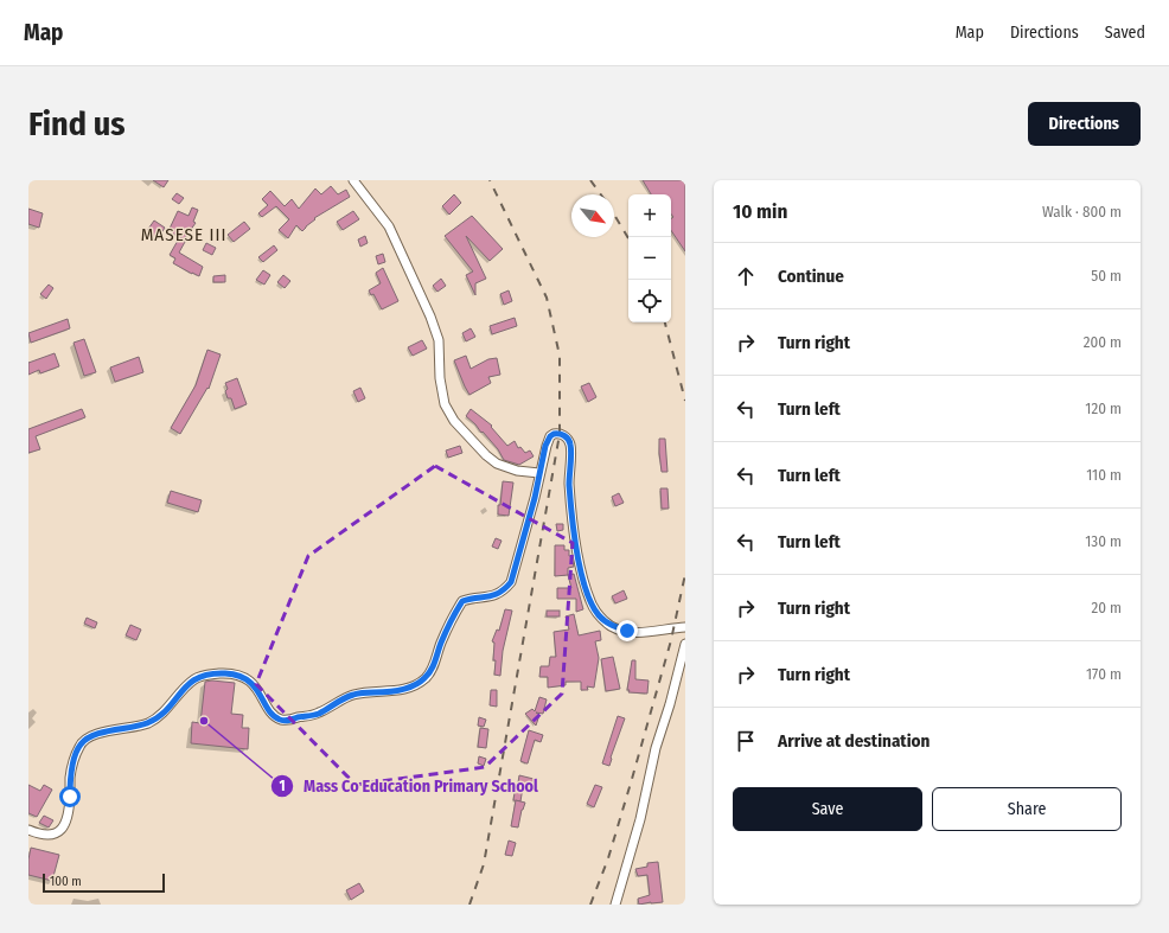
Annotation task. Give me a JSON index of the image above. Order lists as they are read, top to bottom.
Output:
{
  "districts": ["MASESE III"],
  "places": ["Mass Co Education Primary School"],
  "scale_bar": "100 m",
  "north": "bottom right",
  "page": {
    "header": "Map",
    "nav": ["Map", "Directions", "Saved"],
    "buttons": [
      "Directions",
      ["Save", "Share"]
    ],
    "title": "Find us",
    "heading": ["10 min", "Walk · 800 m"],
    "map_buttons": ["+", "−"],
    "list": [
      ["Continue", "50 m"],
      ["Turn right", "200 m"],
      ["Turn left", "120 m"],
      ["Turn left", "110 m"],
      ["Turn left", "130 m"],
      ["Turn right", "20 m"],
      ["Turn right", "170 m"],
      "Arrive at destination"
    ],
    "scale": "100 m"
  }
}
